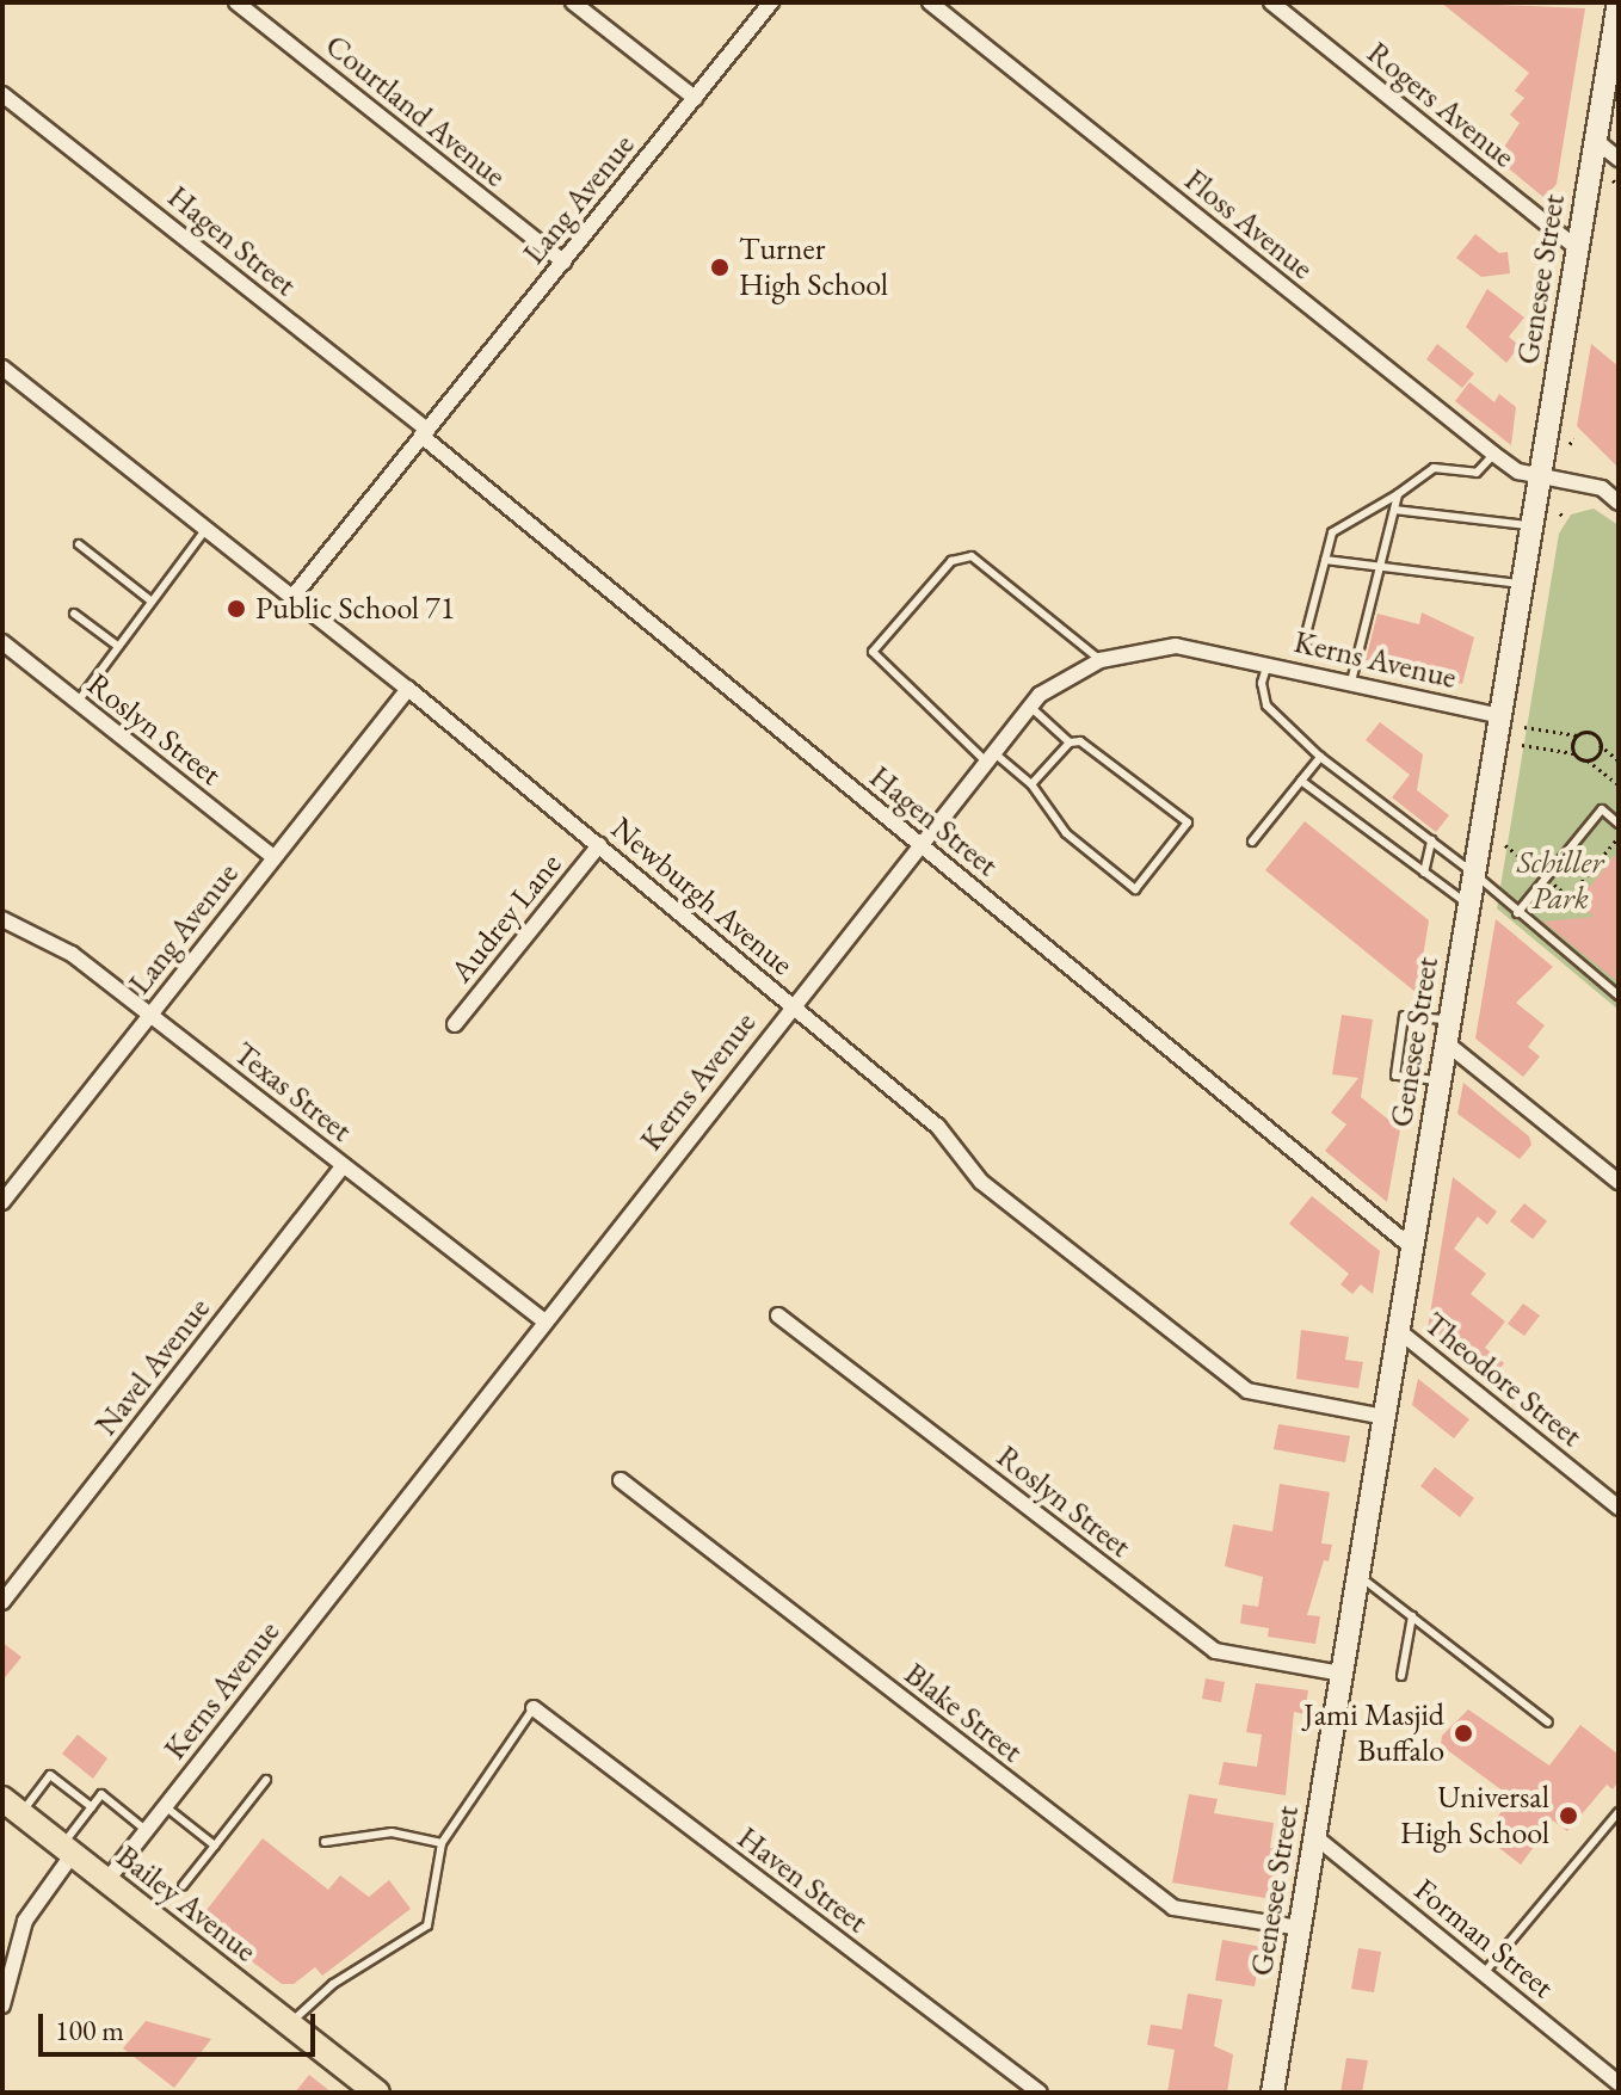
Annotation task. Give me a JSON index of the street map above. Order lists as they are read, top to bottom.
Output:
{
  "streets": {
    "main road": ["Genesee Street", "Bailey Avenue"],
    "street": [
      "Rogers Avenue",
      "Courtland Avenue",
      "Lang Avenue",
      "Floss Avenue",
      "Hagen Street",
      "Kerns Avenue",
      "Roslyn Street",
      "Newburgh Avenue",
      "Audrey Lane",
      "Texas Street",
      "Navel Avenue",
      "Theodore Street",
      "Blake Street",
      "Haven Street",
      "Forman Street"
    ]
  },
  "crossings": [
    ["Rogers Avenue", "Genesee Street"],
    ["Courtland Avenue", "Lang Avenue"],
    ["Lang Avenue", "Hagen Street"],
    ["Lang Avenue", "Roslyn Street"],
    ["Lang Avenue", "Newburgh Avenue"],
    ["Lang Avenue", "Texas Street"],
    ["Floss Avenue", "Genesee Street"],
    ["Hagen Street", "Genesee Street"],
    ["Hagen Street", "Kerns Avenue"],
    ["Genesee Street", "Kerns Avenue"],
    ["Genesee Street", "Roslyn Street"],
    ["Genesee Street", "Newburgh Avenue"],
    ["Genesee Street", "Theodore Street"],
    ["Genesee Street", "Blake Street"],
    ["Genesee Street", "Forman Street"],
    ["Kerns Avenue", "Newburgh Avenue"],
    ["Kerns Avenue", "Texas Street"],
    ["Kerns Avenue", "Bailey Avenue"],
    ["Newburgh Avenue", "Audrey Lane"],
    ["Texas Street", "Navel Avenue"]
  ],
  "parks": ["Schiller Park"],
  "places": [
    "Turner High School",
    "Public School 71",
    "Jami Masjid Buffalo",
    "Universal High School"
  ],
  "scale_bar": "100 m"
}
